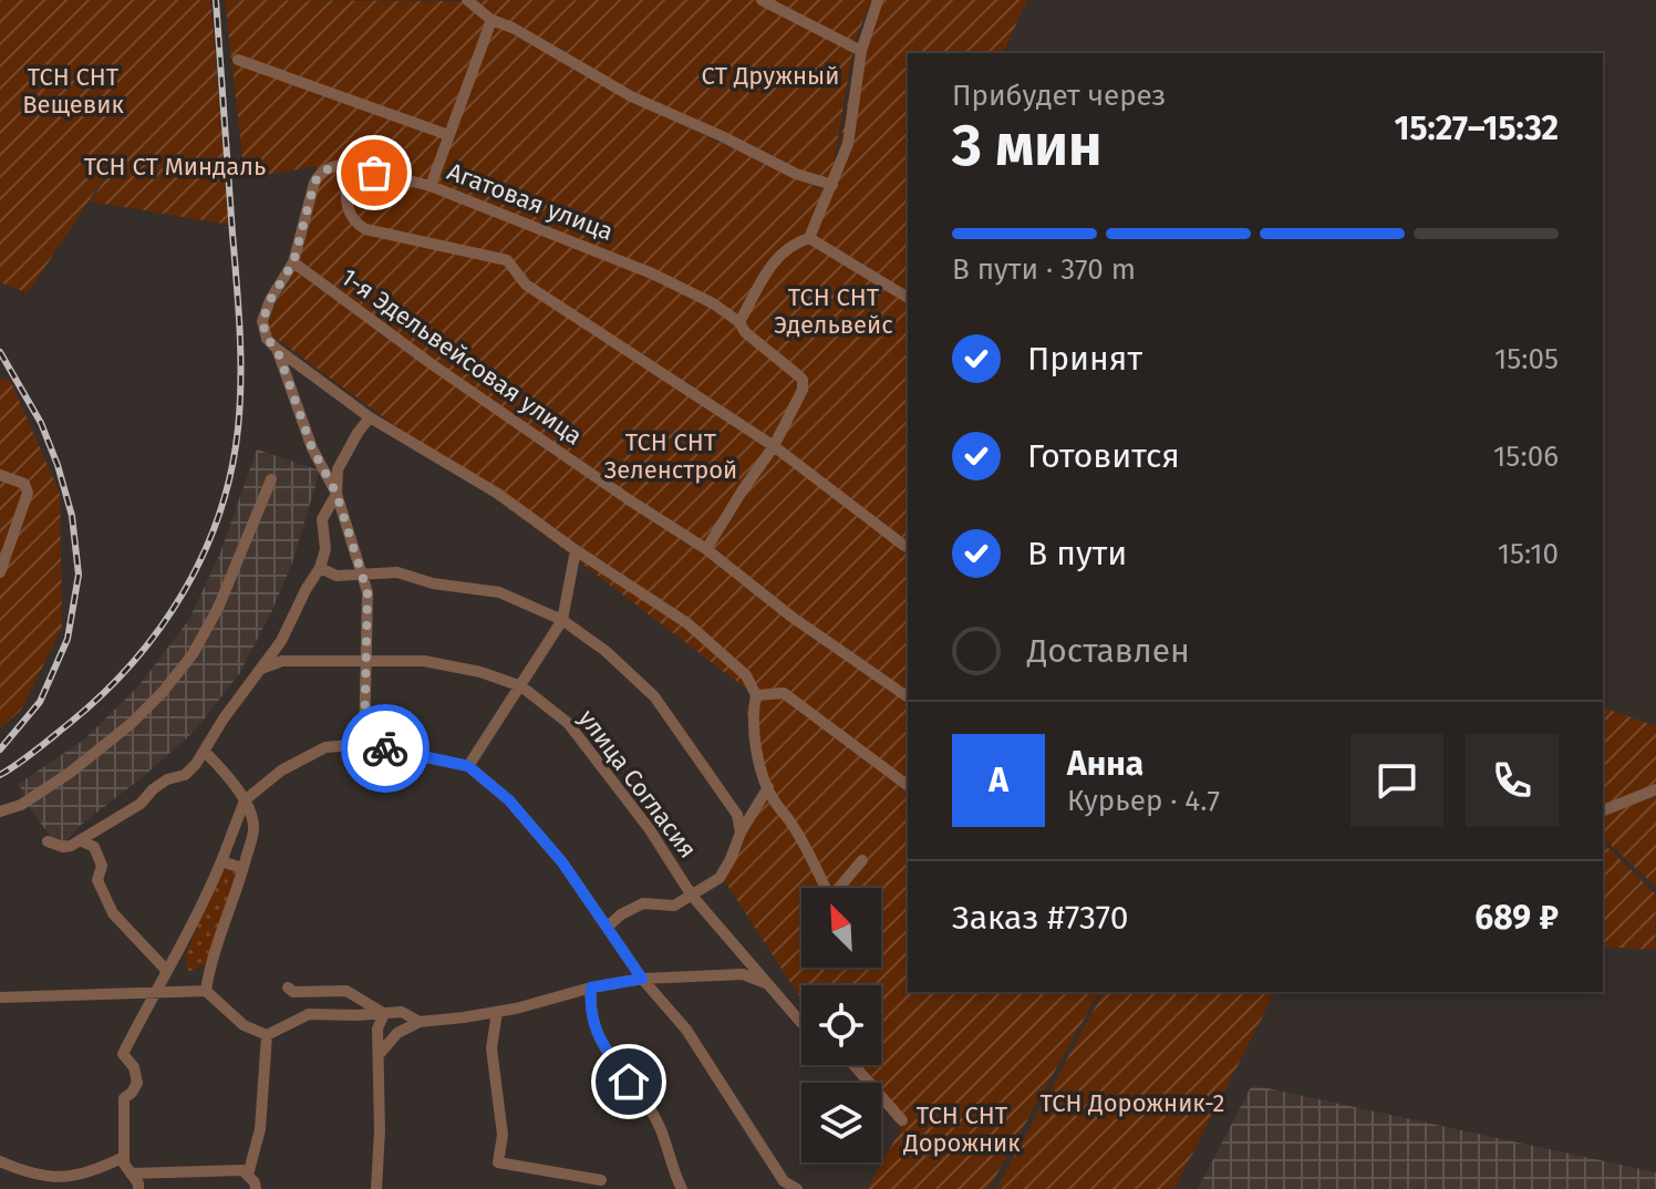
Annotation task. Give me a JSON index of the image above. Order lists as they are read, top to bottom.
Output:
{
  "streets": {
    "street": ["Агатовая улица", "1-я Эдельвейсовая улица", "улица Согласия"]
  },
  "crossings": [
    ["Агатовая улица", "1-я Эдельвейсовая улица"]
  ],
  "parks": [
    "СТ Дружный",
    "ТСН СНТ Вещевик",
    "ТСН СТ Миндаль",
    "ТСН СНТ Эдельвейс",
    "ТСН СНТ Зеленстрой",
    "ТСН Дорожник-2",
    "ТСН СНТ Дорожник"
  ],
  "north": "top left",
  "page": {
    "heading": ["3 мин", "Прибудет через", "15:27–15:32"],
    "panel": [
      "Анна",
      "Курьер · 4.7",
      "Заказ #7370",
      "689 ₽"
    ],
    "bar": "В пути · 370 m",
    "list": [
      ["Принят", "15:05"],
      ["Готовится", "15:06"],
      ["В пути", "15:10"],
      "Доставлен"
    ],
    "round": "А"
  }
}
